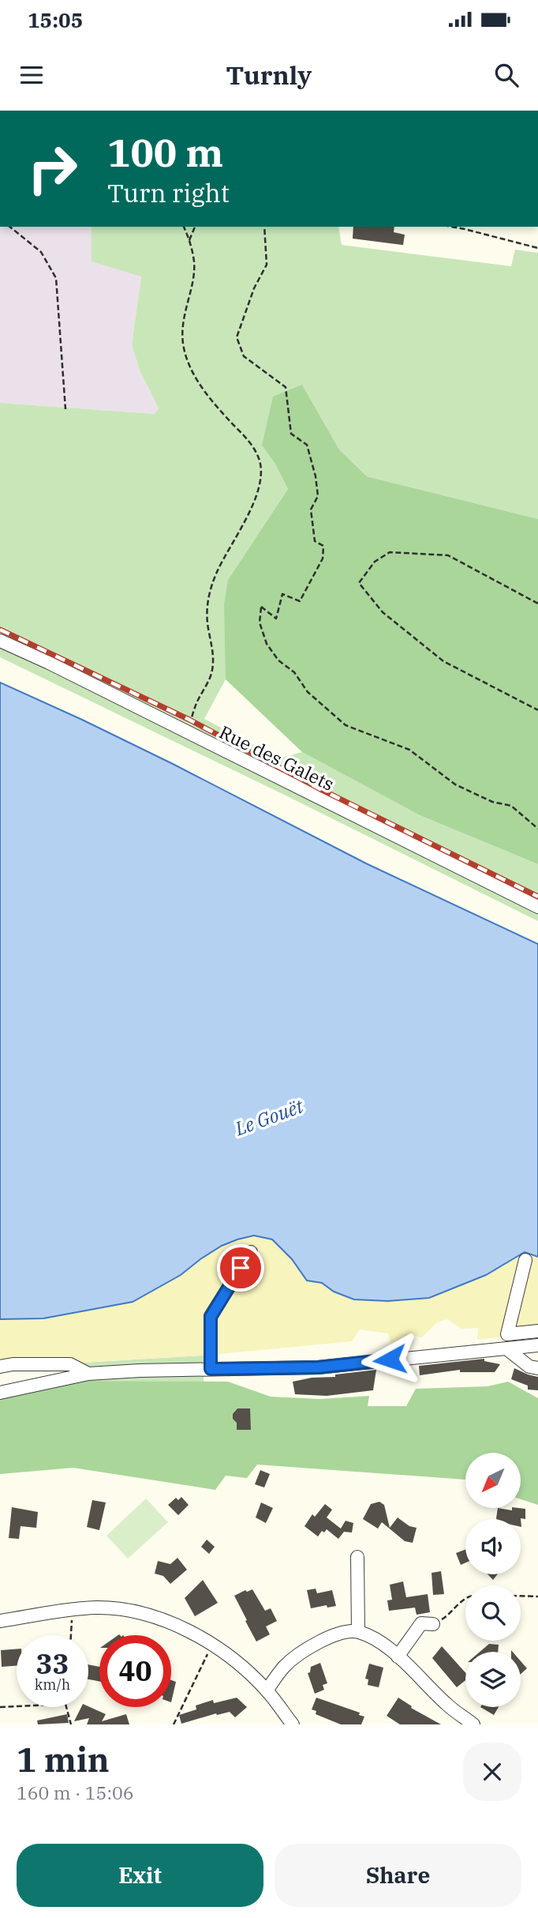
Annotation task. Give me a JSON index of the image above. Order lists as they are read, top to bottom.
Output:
{
  "streets": {
    "street": ["Rue des Galets"]
  },
  "water": ["Le Gouët"],
  "north": "bottom left",
  "page": {
    "status": "15:05",
    "header": "Turnly",
    "turn": ["100 m", "Turn right"],
    "speed": "33 km/h",
    "limit": "40",
    "heading": ["1 min", "160 m · 15:06"],
    "buttons": ["Exit", "Share"]
  }
}
